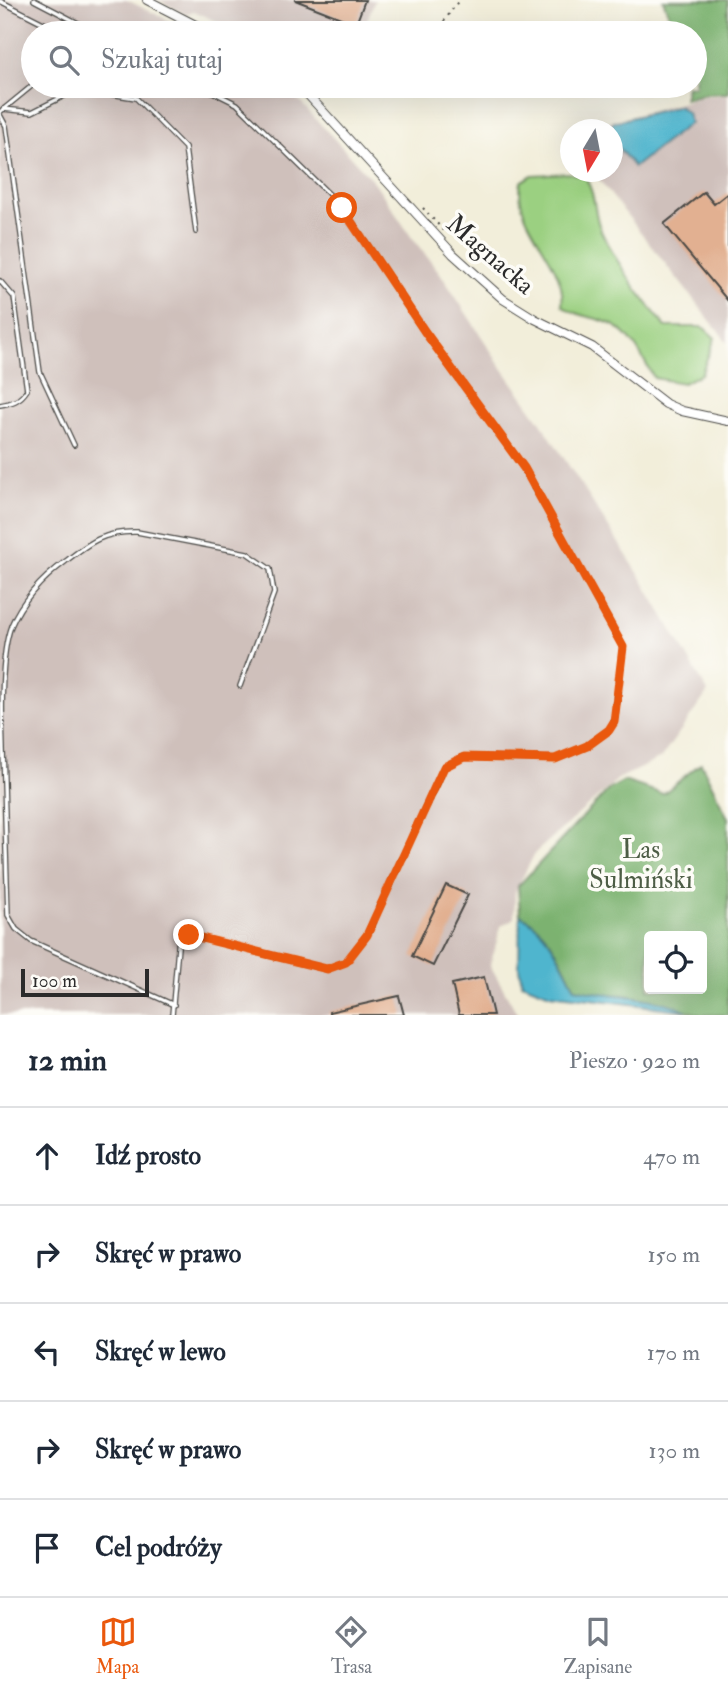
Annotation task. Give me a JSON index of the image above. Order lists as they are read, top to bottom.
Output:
{
  "streets": {
    "street": ["Magnacka"]
  },
  "parks": ["Las Sulmiński"],
  "scale_bar": "100 m",
  "north": "bottom",
  "page": {
    "search": "Szukaj tutaj",
    "scale": "100 m",
    "heading": ["12 min", "Pieszo · 920 m"],
    "list": [
      ["Idź prosto", "470 m"],
      ["Skręć w prawo", "150 m"],
      ["Skręć w lewo", "170 m"],
      ["Skręć w prawo", "130 m"],
      "Cel podróży"
    ],
    "nav": ["Mapa", "Trasa", "Zapisane"]
  }
}
